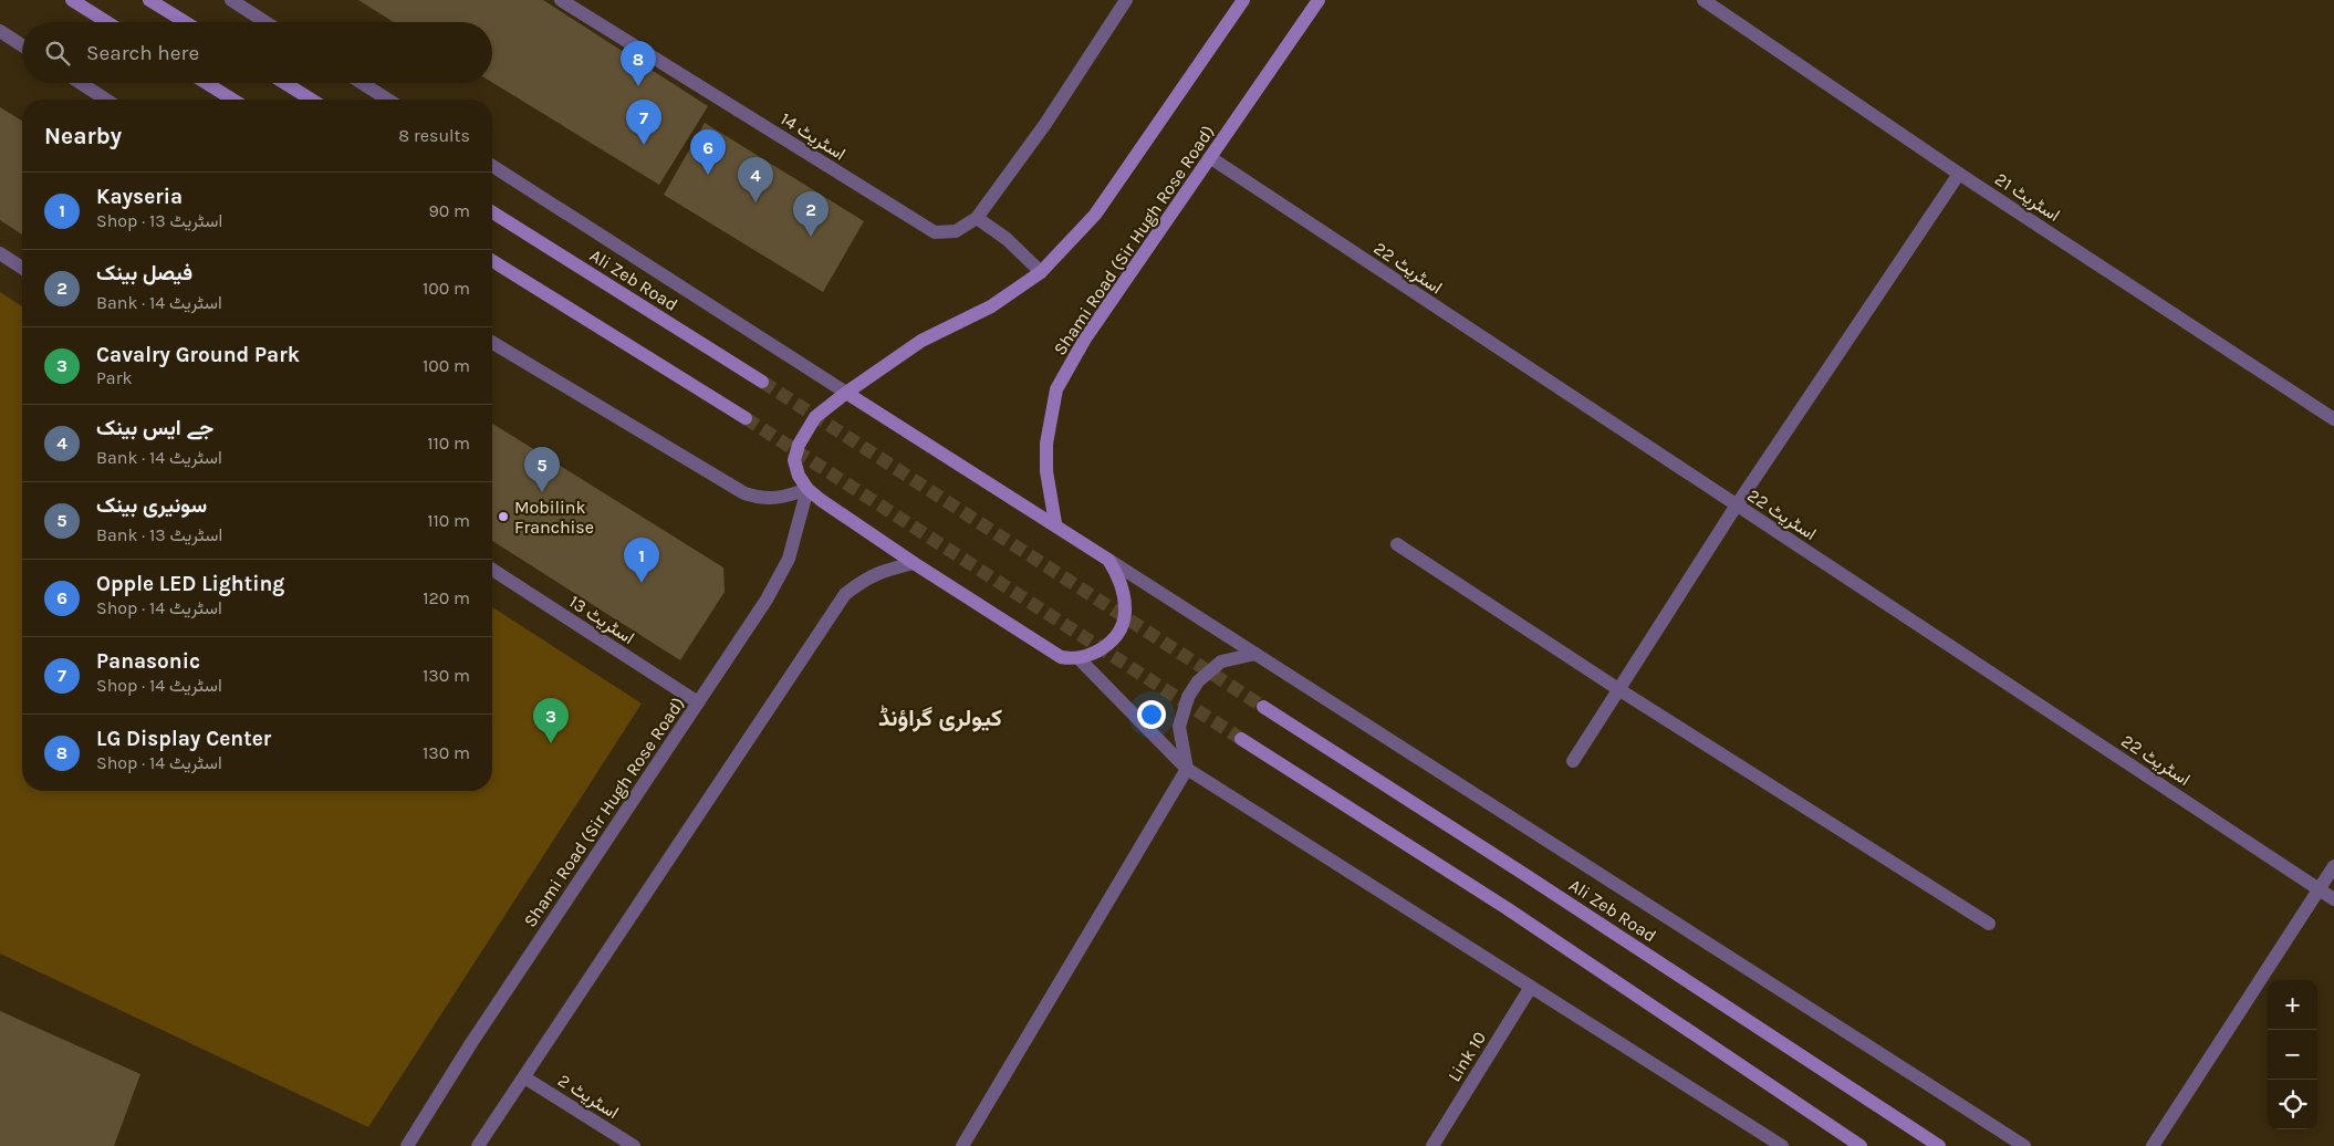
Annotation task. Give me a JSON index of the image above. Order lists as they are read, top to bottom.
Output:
{
  "streets": {
    "main road": ["Shami Road (Sir Hugh Rose Road)", "Ali Zeb Road"],
    "street": [
      "اسٹریٹ 14",
      "اسٹریٹ 21",
      "اسٹریٹ 22",
      "اسٹریٹ 13",
      "Link 10",
      "اسٹریٹ 2"
    ]
  },
  "crossings": [
    ["Shami Road (Sir Hugh Rose Road)", "اسٹریٹ 22"],
    ["Shami Road (Sir Hugh Rose Road)", "اسٹریٹ 13"]
  ],
  "districts": ["کیولری گراؤنڈ"],
  "places": ["Mobilink Franchise"],
  "page": {
    "search": "Search here",
    "pins": [
      "8",
      "7",
      "6",
      "4",
      "2",
      "5",
      "1",
      "3"
    ],
    "heading": ["Nearby", "8 results"],
    "list": [
      {
        "mark": "1",
        "name": "Kayseria",
        "note": "Shop · اسٹریٹ 13",
        "value": "90 m"
      },
      {
        "mark": "2",
        "name": "فیصل بینک",
        "note": "Bank · اسٹریٹ 14",
        "value": "100 m"
      },
      {
        "mark": "3",
        "name": "Cavalry Ground Park",
        "note": "Park",
        "value": "100 m"
      },
      {
        "mark": "4",
        "name": "جے ایس بینک",
        "note": "Bank · اسٹریٹ 14",
        "value": "110 m"
      },
      {
        "mark": "5",
        "name": "سونیری بینک",
        "note": "Bank · اسٹریٹ 13",
        "value": "110 m"
      },
      {
        "mark": "6",
        "name": "Opple LED Lighting",
        "note": "Shop · اسٹریٹ 14",
        "value": "120 m"
      },
      {
        "mark": "7",
        "name": "Panasonic",
        "note": "Shop · اسٹریٹ 14",
        "value": "130 m"
      },
      {
        "mark": "8",
        "name": "LG Display Center",
        "note": "Shop · اسٹریٹ 14",
        "value": "130 m"
      }
    ],
    "map_buttons": ["+", "−"]
  }
}
